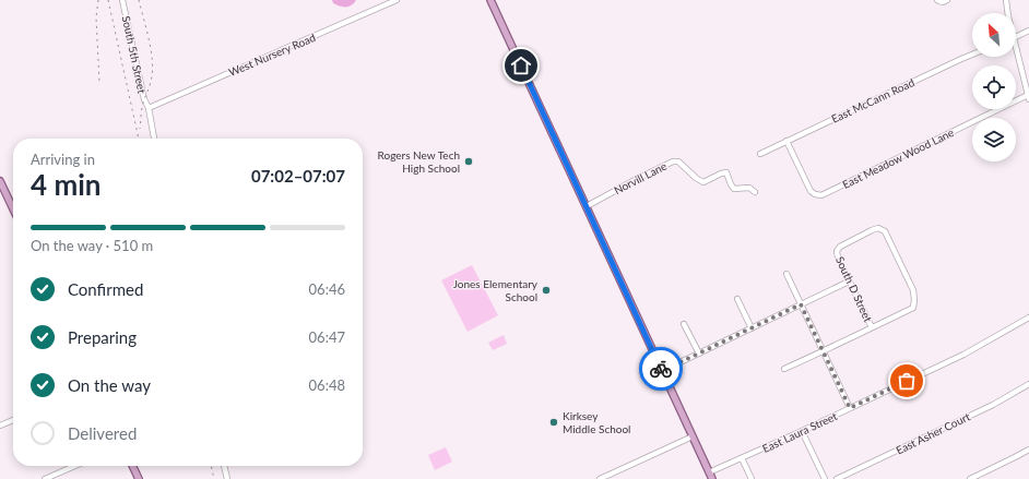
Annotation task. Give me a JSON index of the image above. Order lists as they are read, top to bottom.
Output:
{
  "streets": {
    "street": [
      "South 5th Street",
      "West Nursery Road",
      "East McCann Road",
      "East Meadow Wood Lane",
      "Norvill Lane",
      "South D Street",
      "East Laura Street",
      "East Asher Court"
    ]
  },
  "crossings": [
    ["South 5th Street", "West Nursery Road"],
    ["East McCann Road", "East Meadow Wood Lane"]
  ],
  "places": ["Rogers New Tech High School", "Jones Elementary School", "Kirksey Middle School"],
  "north": "top left",
  "page": {
    "heading": ["4 min", "Arriving in", "07:02–07:07"],
    "bar": "On the way · 510 m",
    "list": [
      ["Confirmed", "06:46"],
      ["Preparing", "06:47"],
      ["On the way", "06:48"],
      "Delivered"
    ]
  }
}
